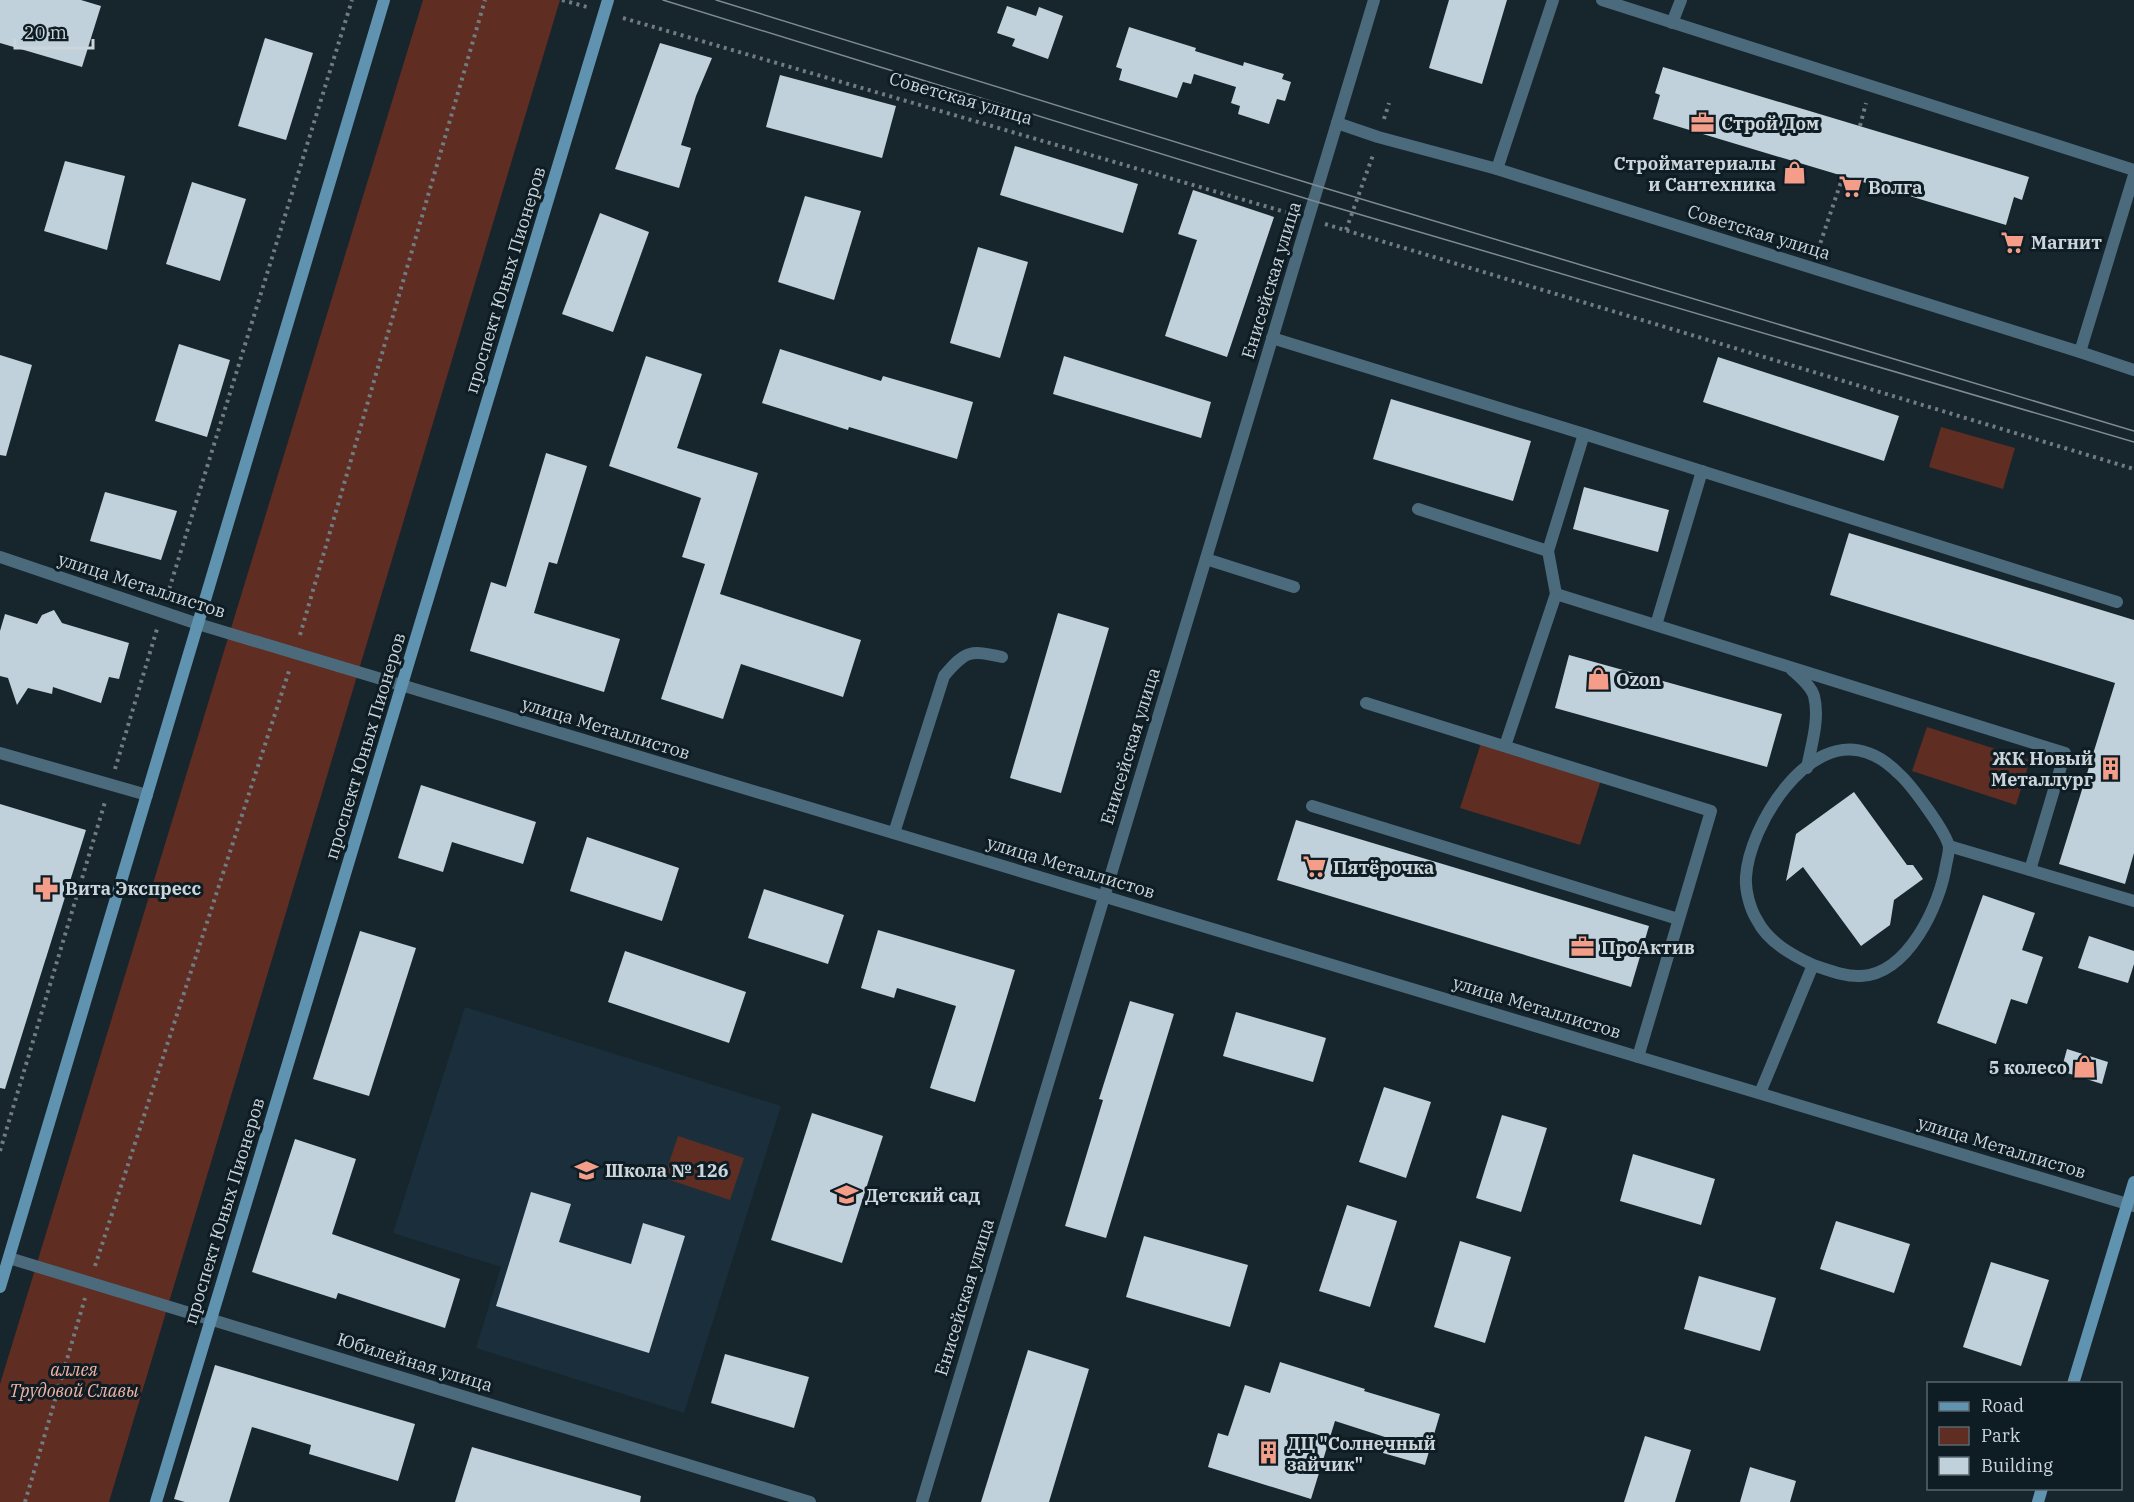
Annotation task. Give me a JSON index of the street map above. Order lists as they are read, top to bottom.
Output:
{
  "streets": {
    "street": [
      "Советская улица",
      "проспект Юных Пионеров",
      "Енисейская улица",
      "улица Металлистов",
      "Юбилейная улица"
    ]
  },
  "crossings": [
    ["Советская улица", "проспект Юных Пионеров"],
    ["Советская улица", "Енисейская улица"],
    ["проспект Юных Пионеров", "улица Металлистов"],
    ["проспект Юных Пионеров", "Юбилейная улица"],
    ["Енисейская улица", "улица Металлистов"]
  ],
  "parks": ["аллея Трудовой Славы"],
  "places": {
    "office": ["Строй Дом", "ПроАктив"],
    "shop": ["Стройматериалы и Сантехника", "Ozon", "5 колесо"],
    "supermarket": ["Волга", "Магнит", "Пятёрочка"],
    "building": ["ЖК Новый Металлург", "ДЦ \"Солнечный зайчик\""],
    "pharmacy": ["Вита Экспресс"],
    "school or university": ["Школа № 126", "Детский сад"]
  },
  "legend": ["Road", "Park", "Building"],
  "scale_bar": "20 m"
}
